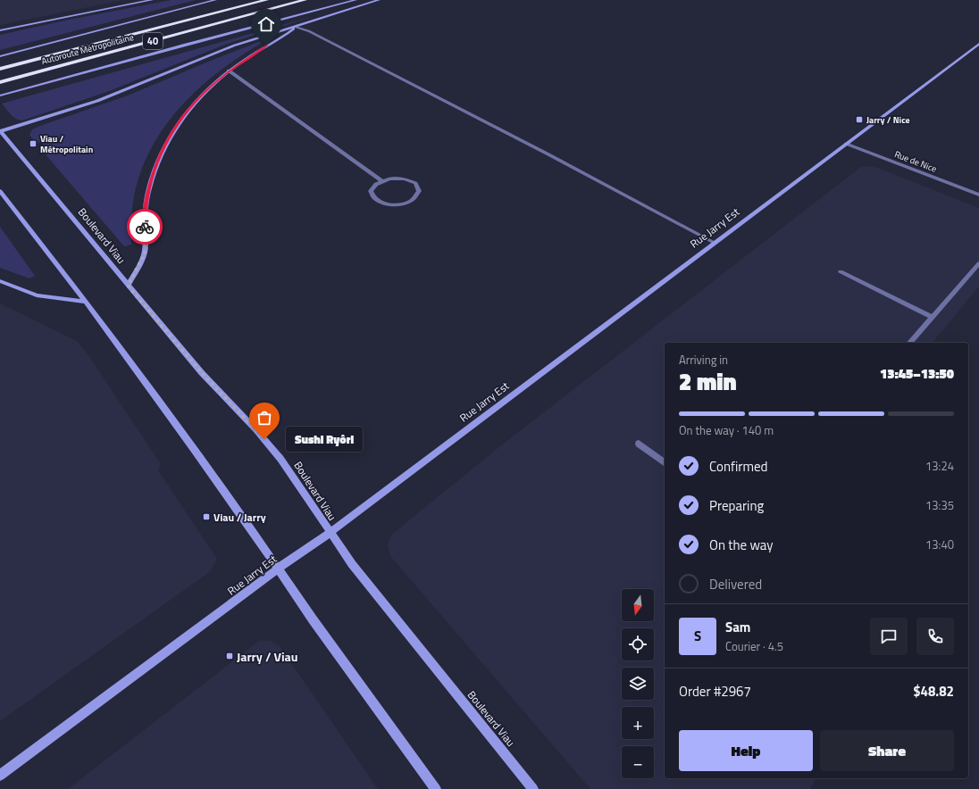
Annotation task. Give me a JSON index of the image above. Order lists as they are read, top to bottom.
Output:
{
  "streets": {
    "highway": ["40", "Autoroute Métropolitaine"],
    "main road": ["Rue Jarry Est", "Boulevard Viau"],
    "street": ["Rue de Nice"]
  },
  "crossings": [
    ["Rue de Nice", "Rue Jarry Est"],
    ["Rue Jarry Est", "Boulevard Viau"]
  ],
  "places": {
    "transit": [
      "Jarry / Nice",
      "Viau / Métropolitain",
      "Viau / Jarry",
      "Jarry / Viau"
    ],
    "other": ["Sushi Ryôri"]
  },
  "north": "bottom",
  "page": {
    "heading": ["2 min", "Arriving in", "13:45–13:50"],
    "panel": [
      "Sam",
      "Courier · 4.5",
      "Order #2967",
      "$48.82"
    ],
    "bar": "On the way · 140 m",
    "bubble": "Sushi Ryôri",
    "list": [
      ["Confirmed", "13:24"],
      ["Preparing", "13:35"],
      ["On the way", "13:40"],
      "Delivered"
    ],
    "map_buttons": ["+", "−"],
    "round": "S",
    "buttons": ["Help", "Share"]
  }
}
